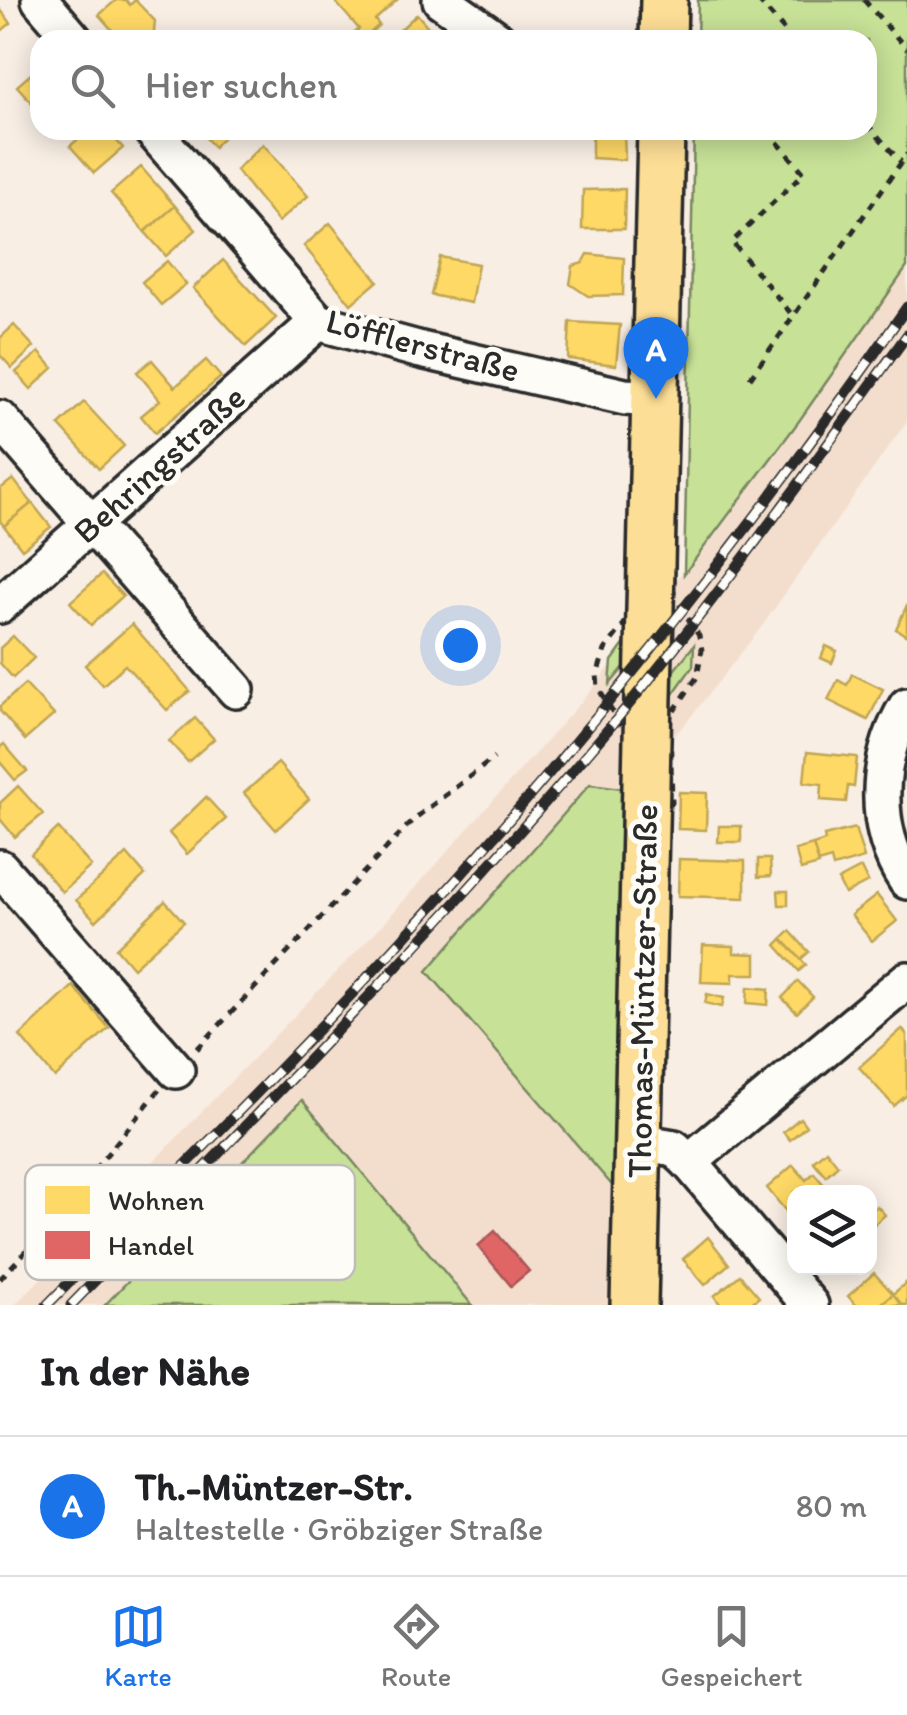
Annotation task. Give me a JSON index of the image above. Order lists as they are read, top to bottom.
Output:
{
  "streets": {
    "main road": ["Thomas-Müntzer-Straße"],
    "street": ["Löfflerstraße", "Behringstraße"]
  },
  "crossings": [
    ["Löfflerstraße", "Behringstraße"],
    ["Löfflerstraße", "Thomas-Müntzer-Straße"]
  ],
  "legend": ["Wohnen", "Handel"],
  "page": {
    "search": "Hier suchen",
    "pins": "A",
    "heading": "In der Nähe",
    "list": [
      {
        "mark": "A",
        "name": "Th.-Müntzer-Str.",
        "note": "Haltestelle · Gröbziger Straße",
        "value": "80 m"
      }
    ],
    "nav": ["Karte", "Route", "Gespeichert"]
  }
}
